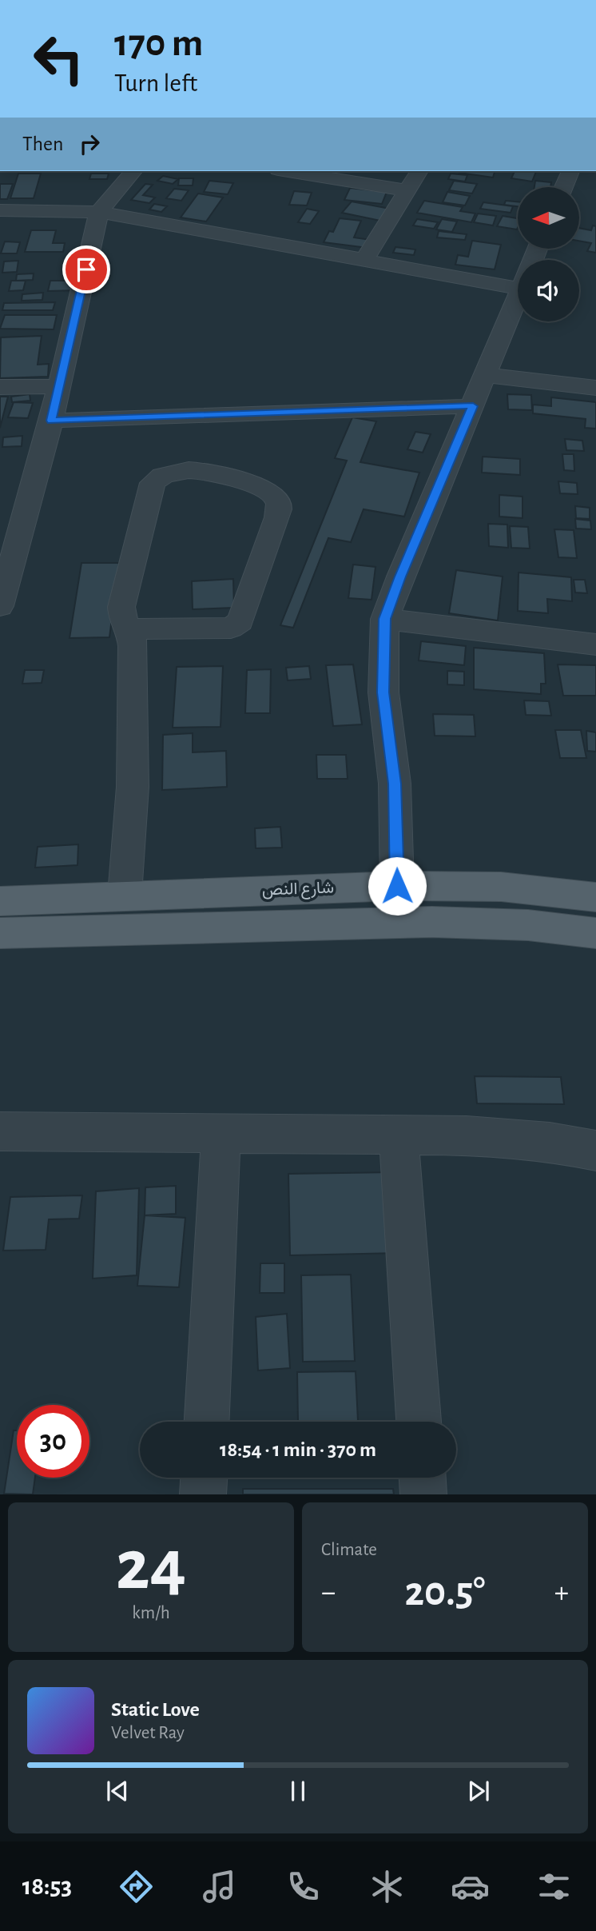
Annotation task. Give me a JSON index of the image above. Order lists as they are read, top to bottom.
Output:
{
  "streets": {
    "main road": ["شارع النص"]
  },
  "north": "left",
  "page": {
    "turn": ["170 m", "Turn left"],
    "then": "Then",
    "limit": "30",
    "trip": "18:54 · 1 min · 370 m",
    "tile": [
      ["24", "km/h"],
      "Climate"
    ],
    "heat": ["−", "20.5°", "+"],
    "song": ["Static Love", "Velvet Ray"],
    "tabs": "18:53"
  }
}
